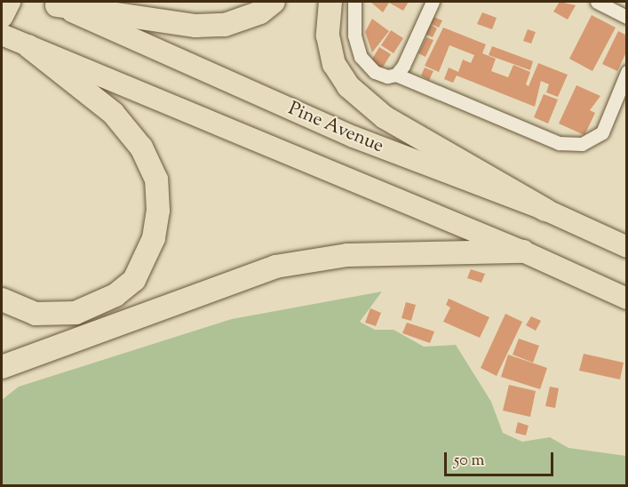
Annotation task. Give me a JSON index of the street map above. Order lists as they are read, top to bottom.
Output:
{
  "streets": {
    "main road": ["Pine Avenue"]
  },
  "scale_bar": "50 m"
}
